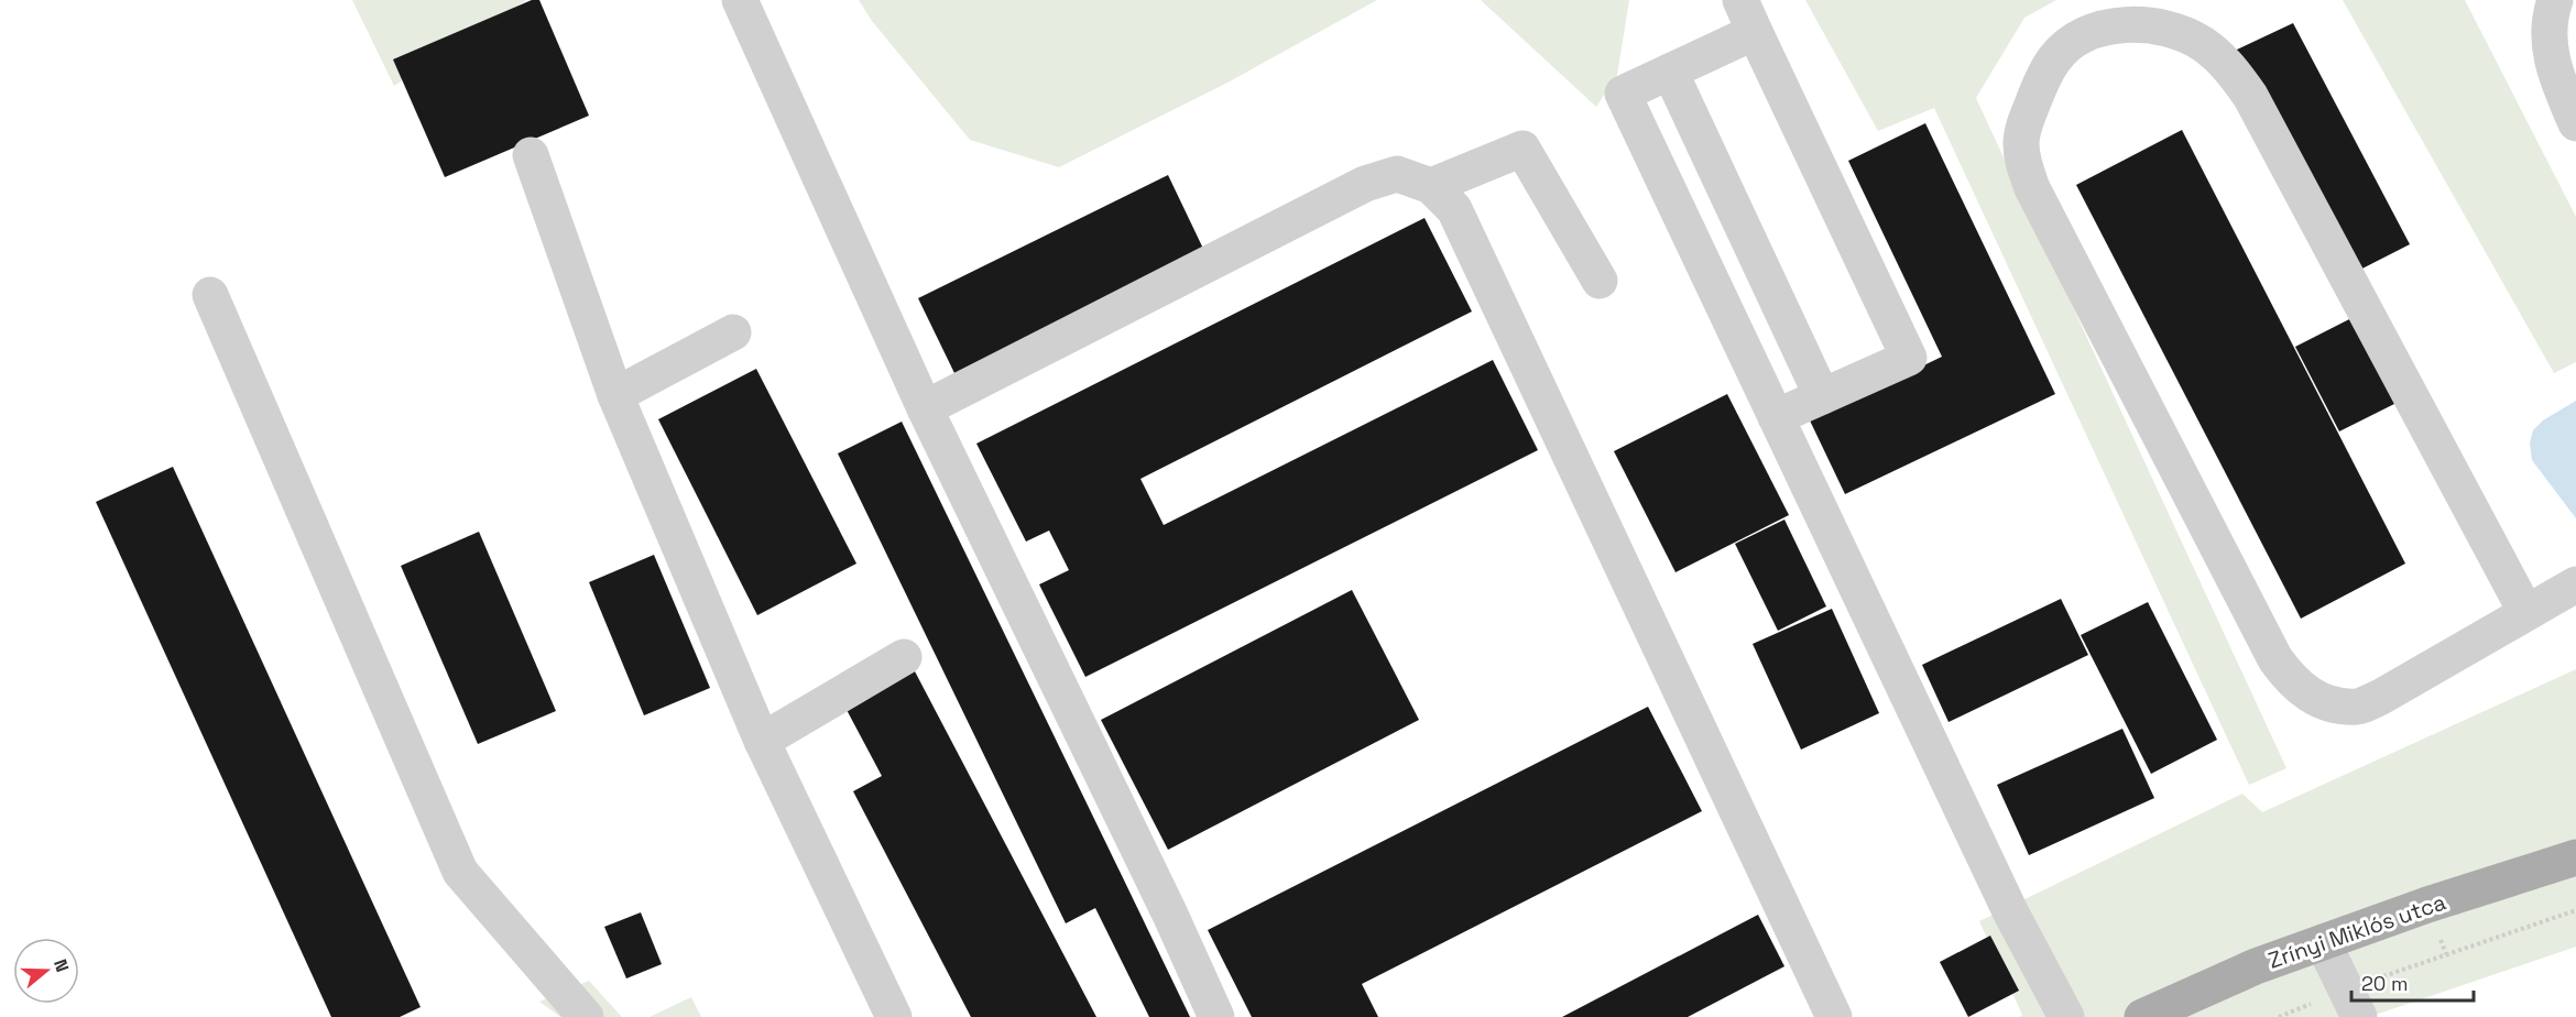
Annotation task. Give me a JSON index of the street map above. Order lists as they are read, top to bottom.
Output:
{
  "streets": {
    "main road": ["Zrínyi Miklós utca"]
  },
  "scale_bar": "20 m",
  "north": "right"
}
